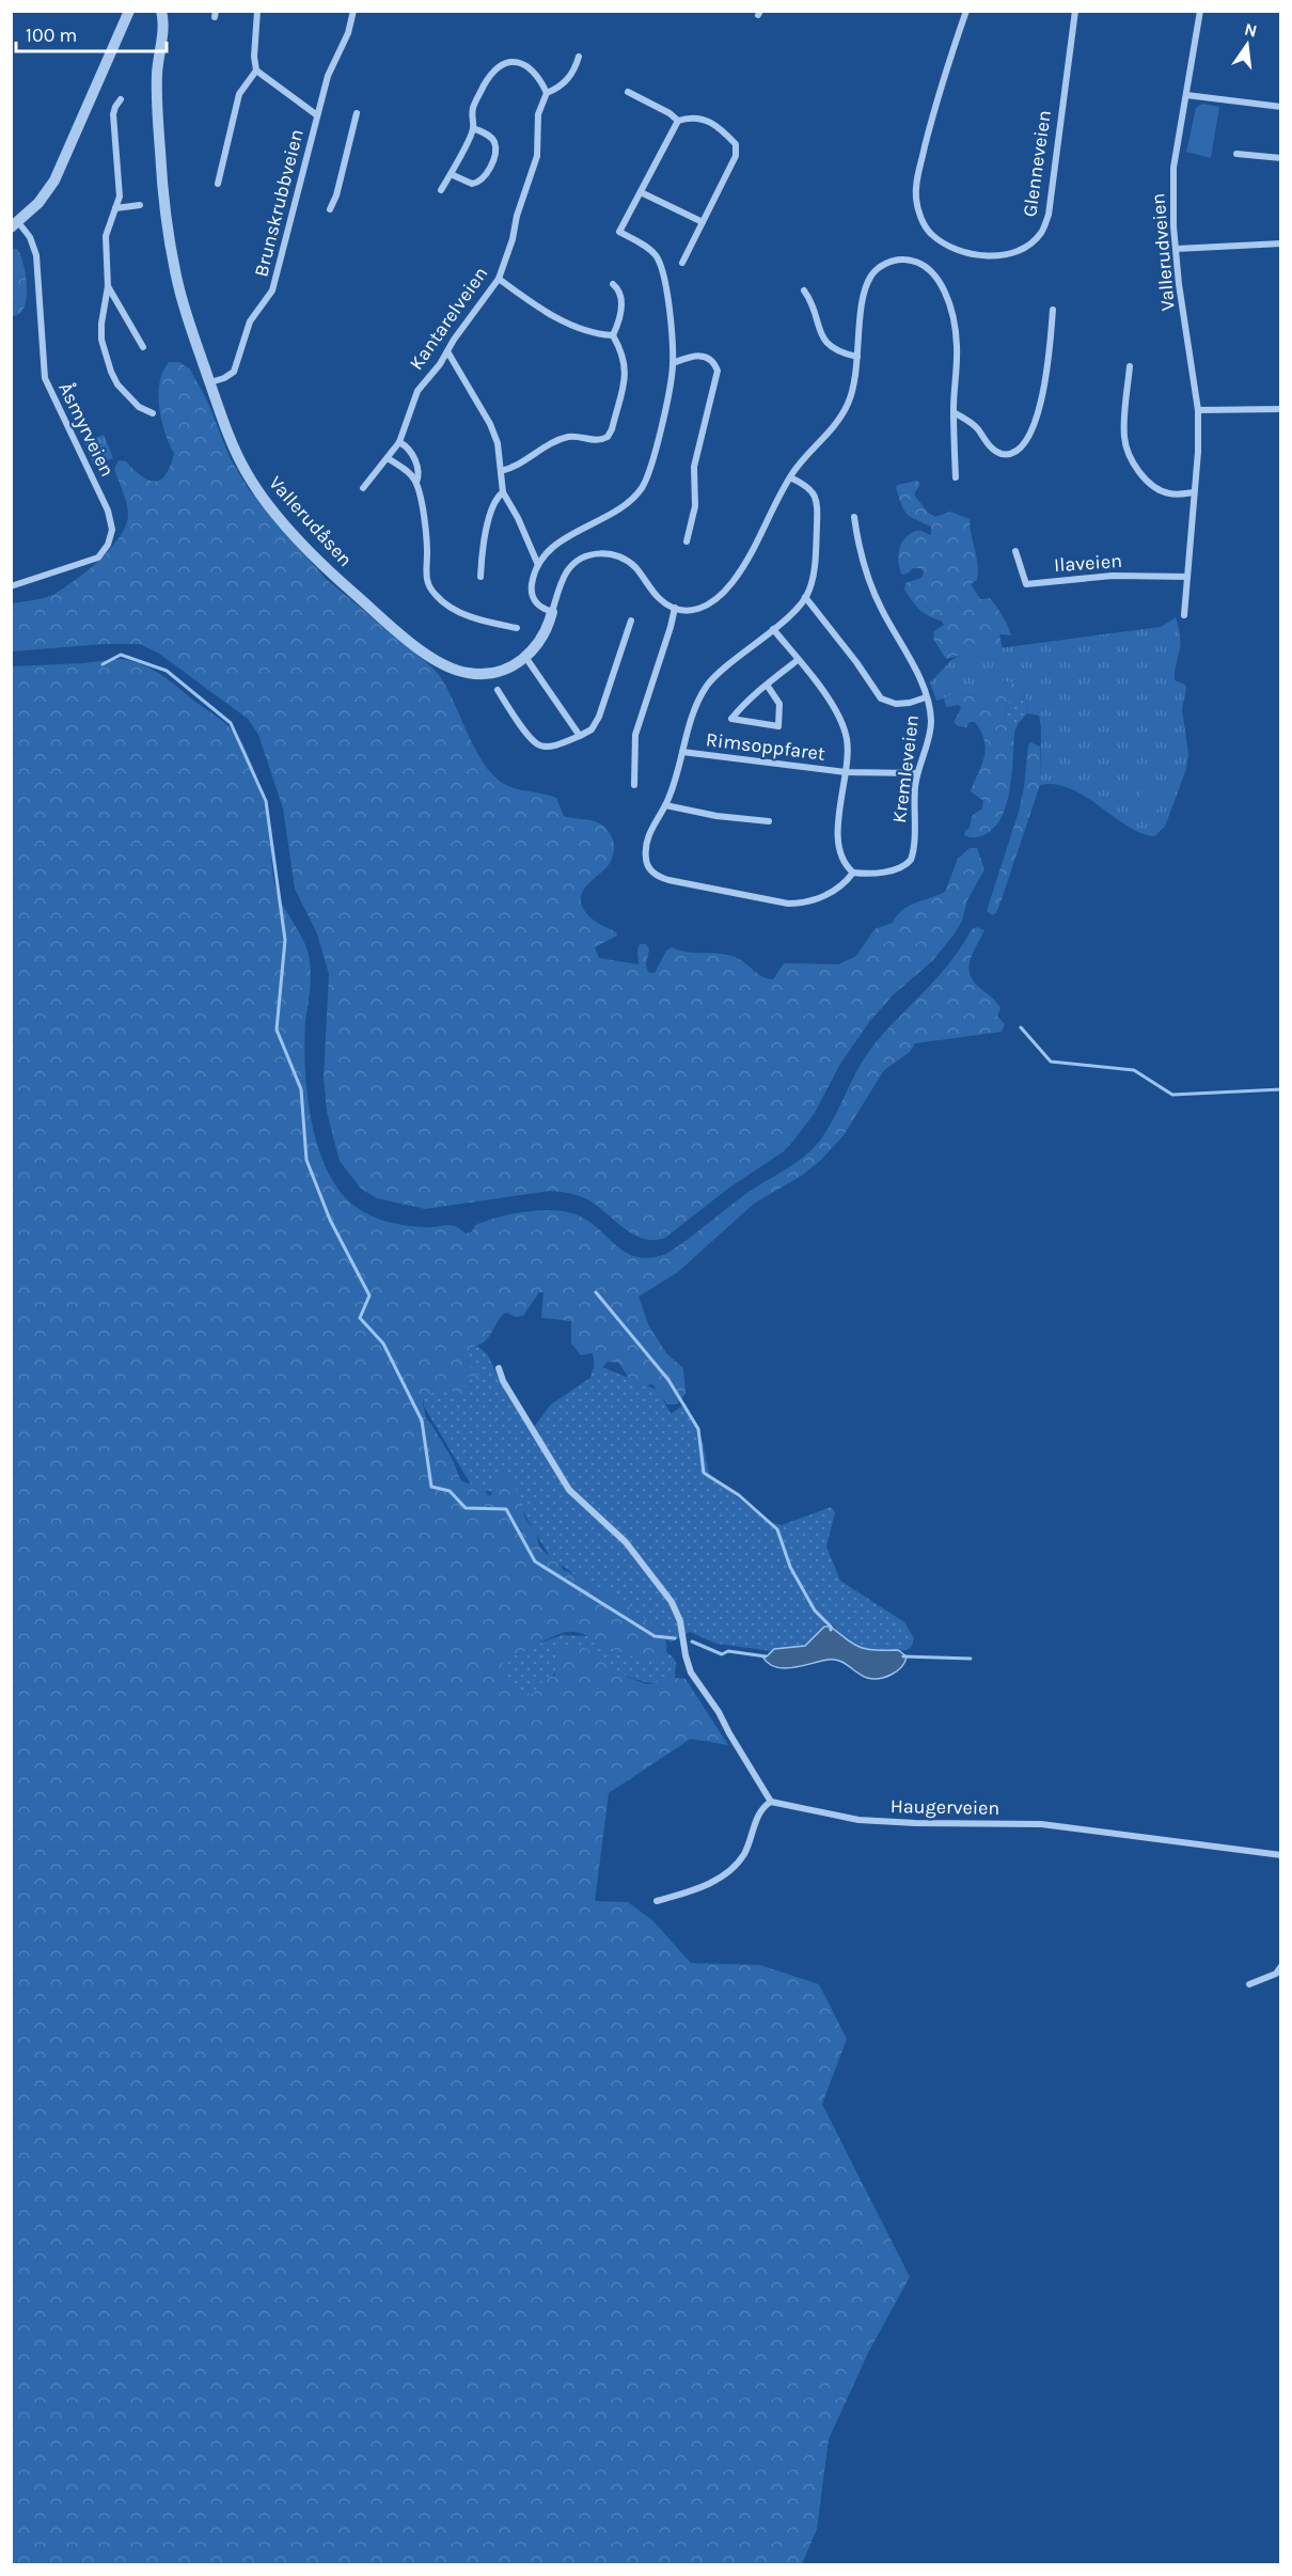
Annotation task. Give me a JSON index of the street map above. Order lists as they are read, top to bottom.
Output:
{
  "streets": {
    "street": [
      "Glenneveien",
      "Brunskrubbveien",
      "Vallerudveien",
      "Kantarelveien",
      "Åsmyrveien",
      "Vallerudåsen",
      "Ilaveien",
      "Rimsoppfaret",
      "Kremleveien",
      "Haugerveien"
    ]
  },
  "crossings": [
    ["Brunskrubbveien", "Vallerudåsen"],
    ["Vallerudveien", "Ilaveien"],
    ["Rimsoppfaret", "Kremleveien"]
  ],
  "scale_bar": "100 m",
  "north": "top"
}
